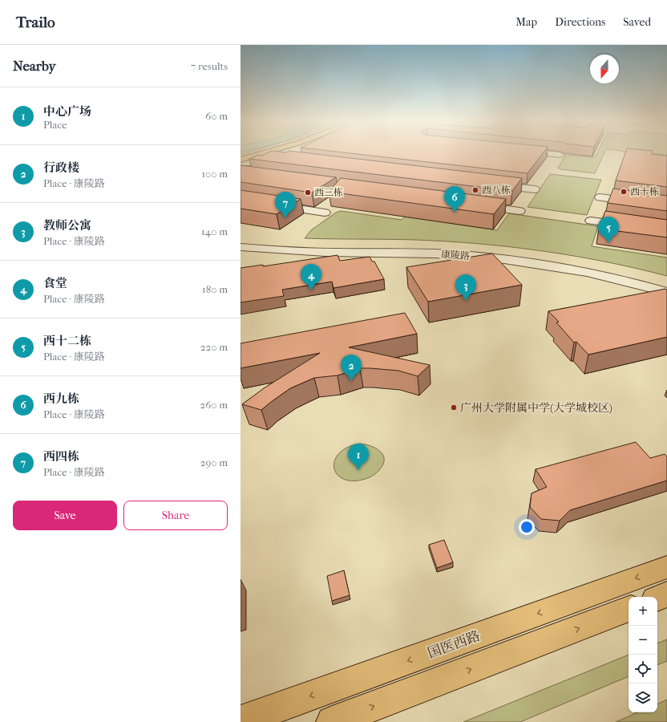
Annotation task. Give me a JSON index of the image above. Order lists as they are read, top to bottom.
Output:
{
  "streets": {
    "main road": ["国医西路"],
    "street": ["康陵路"]
  },
  "places": [
    "西八栋",
    "西十栋",
    "西三栋",
    "广州大学附属中学(大学城校区)"
  ],
  "north": "bottom",
  "page": {
    "header": "Trailo",
    "nav": ["Map", "Directions", "Saved"],
    "heading": ["Nearby", "7 results"],
    "list": [
      {
        "mark": "1",
        "name": "中心广场",
        "note": "Place",
        "value": "60 m"
      },
      {
        "mark": "2",
        "name": "行政楼",
        "note": "Place · 康陵路",
        "value": "100 m"
      },
      {
        "mark": "3",
        "name": "教师公寓",
        "note": "Place · 康陵路",
        "value": "140 m"
      },
      {
        "mark": "4",
        "name": "食堂",
        "note": "Place · 康陵路",
        "value": "180 m"
      },
      {
        "mark": "5",
        "name": "西十二栋",
        "note": "Place · 康陵路",
        "value": "220 m"
      },
      {
        "mark": "6",
        "name": "西九栋",
        "note": "Place · 康陵路",
        "value": "260 m"
      },
      {
        "mark": "7",
        "name": "西四栋",
        "note": "Place · 康陵路",
        "value": "290 m"
      }
    ],
    "pins": [
      "6",
      "7",
      "5",
      "4",
      "3",
      "2",
      "1"
    ],
    "buttons": ["Save", "Share"],
    "map_buttons": ["+", "−"]
  }
}
